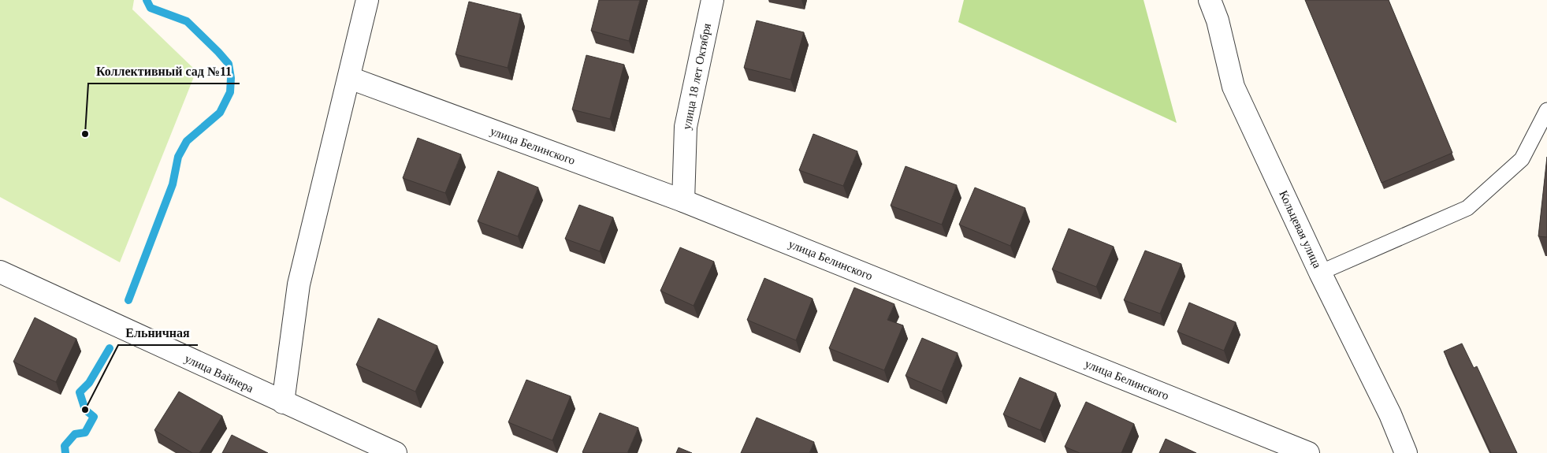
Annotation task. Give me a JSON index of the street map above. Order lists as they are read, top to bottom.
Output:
{
  "streets": {
    "street": [
      "улица 18 лет Октября",
      "улица Белинского",
      "Кольцевая улица",
      "улица Вайнера"
    ]
  },
  "crossings": [
    ["улица 18 лет Октября", "улица Белинского"]
  ],
  "places": ["Коллективный сад №11", "Ельничная"]
}
